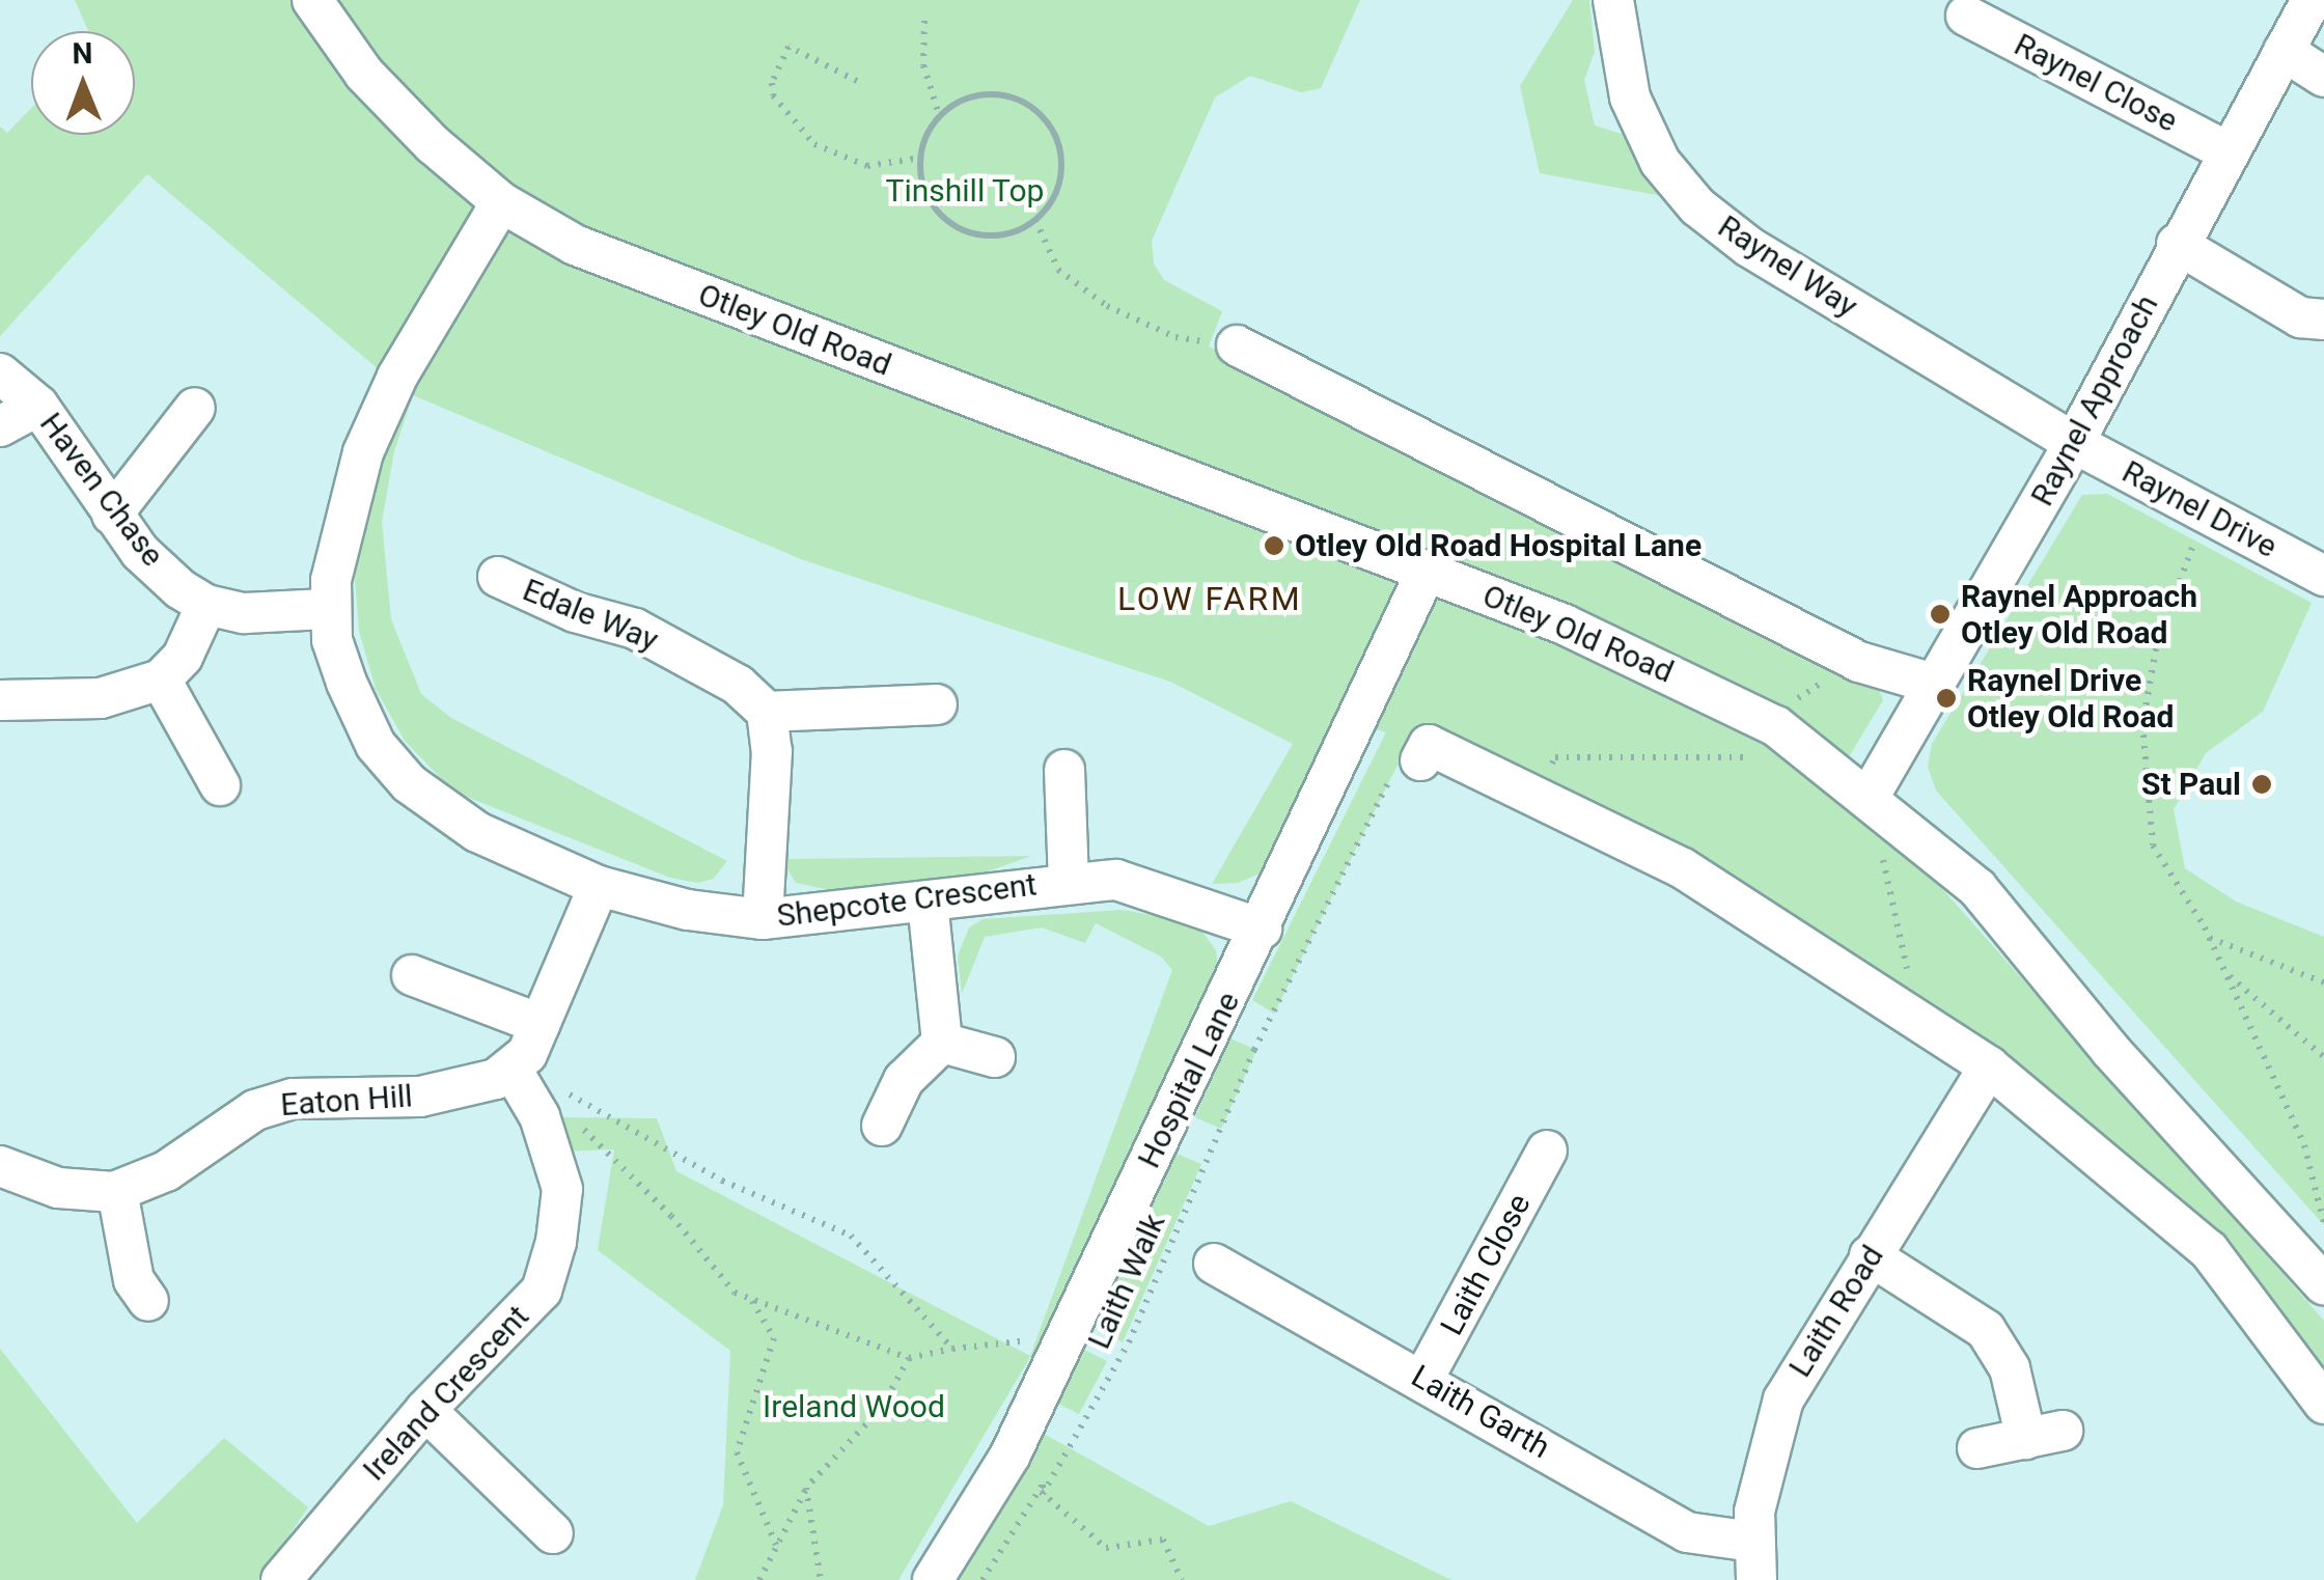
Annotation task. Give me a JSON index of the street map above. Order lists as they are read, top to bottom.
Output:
{
  "streets": {
    "street": [
      "Raynel Close",
      "Raynel Way",
      "Otley Old Road",
      "Raynel Approach",
      "Haven Chase",
      "Raynel Drive",
      "Edale Way",
      "Shepcote Crescent",
      "Hospital Lane",
      "Eaton Hill",
      "Laith Close",
      "Laith Road",
      "Ireland Crescent",
      "Laith Garth"
    ],
    "path": ["Laith Walk"]
  },
  "crossings": [
    ["Raynel Close", "Raynel Approach"],
    ["Raynel Way", "Raynel Approach"],
    ["Raynel Way", "Raynel Drive"],
    ["Otley Old Road", "Raynel Approach"],
    ["Otley Old Road", "Shepcote Crescent"],
    ["Otley Old Road", "Hospital Lane"],
    ["Raynel Approach", "Raynel Drive"],
    ["Shepcote Crescent", "Hospital Lane"],
    ["Eaton Hill", "Ireland Crescent"],
    ["Laith Close", "Laith Garth"],
    ["Laith Road", "Laith Garth"]
  ],
  "districts": ["LOW FARM"],
  "parks": ["Tinshill Top", "Ireland Wood"],
  "places": [
    "Otley Old Road Hospital Lane",
    "Raynel Approach Otley Old Road",
    "Raynel Drive Otley Old Road",
    "St Paul"
  ],
  "north": "top"
}
